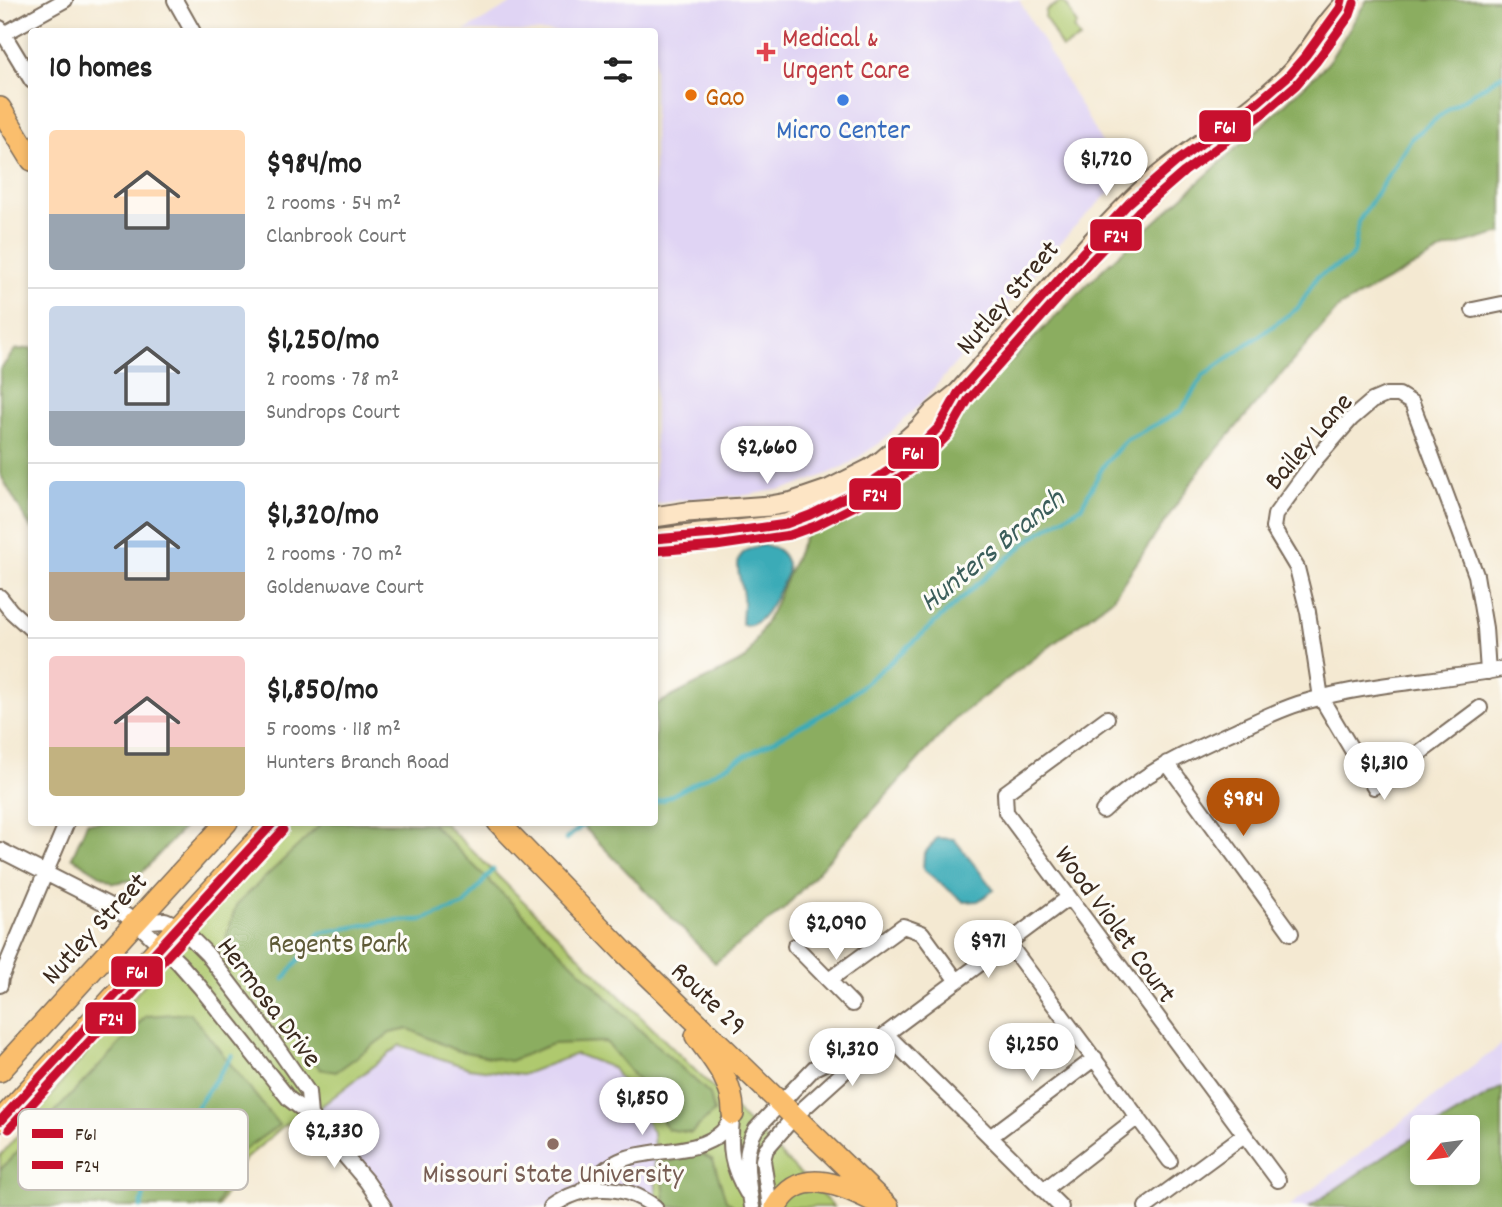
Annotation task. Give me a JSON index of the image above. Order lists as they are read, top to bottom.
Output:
{
  "streets": {
    "main road": ["Nutley Street", "Route 29"],
    "street": ["Bailey Lane", "Wood Violet Court", "Hermosa Drive"]
  },
  "crossings": [
    ["Nutley Street", "Hermosa Drive"]
  ],
  "water": ["Hunters Branch"],
  "parks": ["Regents Park"],
  "places": {
    "health": ["Medical & Urgent Care"],
    "other": ["Gao", "Micro Center", "Missouri State University"]
  },
  "lines": ["transit line F61", "transit line F24"],
  "legend": ["F61", "F24"],
  "north": "bottom left",
  "page": {
    "heading": "10 homes",
    "list": [
      {
        "name": "$984/mo",
        "note": "2 rooms · 54 m² · Clanbrook Court"
      },
      {
        "name": "$1,250/mo",
        "note": "2 rooms · 78 m² · Sundrops Court"
      },
      {
        "name": "$1,320/mo",
        "note": "2 rooms · 70 m² · Goldenwave Court"
      },
      {
        "name": "$1,850/mo",
        "note": "5 rooms · 118 m² · Hunters Branch Road"
      }
    ],
    "price": [
      "$1,720",
      "$2,660",
      "$1,310",
      "$984",
      "$2,090",
      "$971",
      "$1,250",
      "$1,320",
      "$1,850",
      "$2,330"
    ]
  }
}
